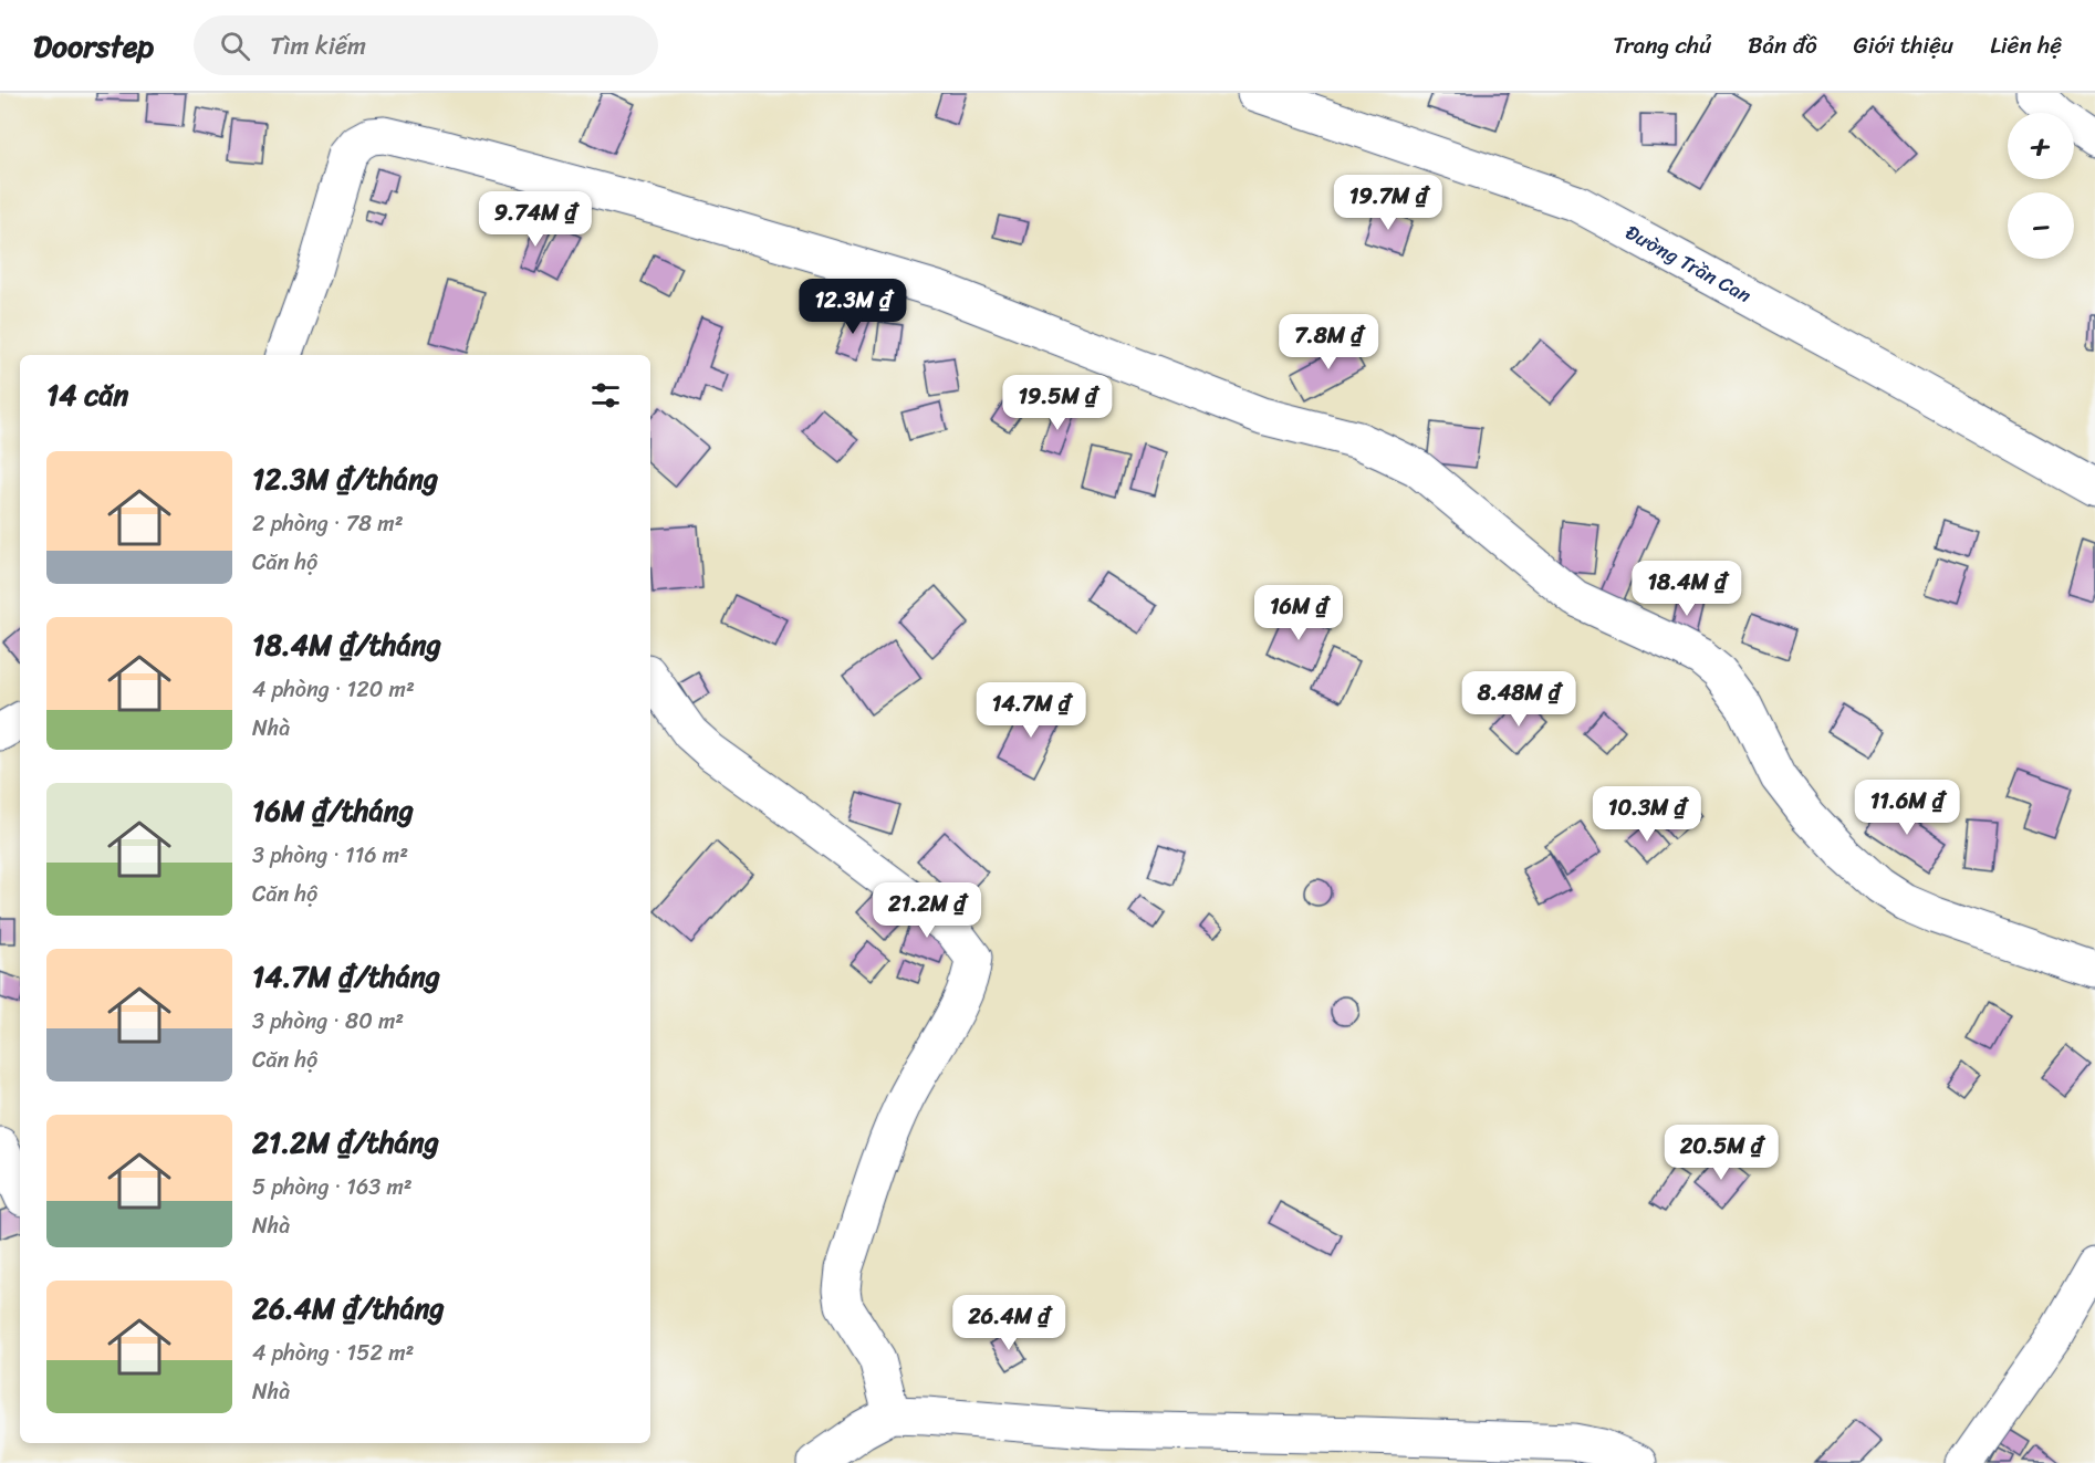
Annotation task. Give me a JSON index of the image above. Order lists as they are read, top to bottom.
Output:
{
  "streets": {
    "street": ["Đường Trần Can"]
  },
  "page": {
    "header": "Doorstep",
    "search": "Tìm kiếm",
    "nav": [
      "Trang chủ",
      "Bản đồ",
      "Giới thiệu",
      "Liên hệ"
    ],
    "map_buttons": ["+", "−"],
    "price": [
      "19.7M ₫",
      "9.74M ₫",
      "12.3M ₫",
      "7.8M ₫",
      "19.5M ₫",
      "18.4M ₫",
      "16M ₫",
      "8.48M ₫",
      "14.7M ₫",
      "11.6M ₫",
      "10.3M ₫",
      "21.2M ₫",
      "20.5M ₫",
      "26.4M ₫"
    ],
    "heading": "14 căn",
    "list": [
      {
        "name": "12.3M ₫/tháng",
        "note": "2 phòng · 78 m² · Căn hộ"
      },
      {
        "name": "18.4M ₫/tháng",
        "note": "4 phòng · 120 m² · Nhà"
      },
      {
        "name": "16M ₫/tháng",
        "note": "3 phòng · 116 m² · Căn hộ"
      },
      {
        "name": "14.7M ₫/tháng",
        "note": "3 phòng · 80 m² · Căn hộ"
      },
      {
        "name": "21.2M ₫/tháng",
        "note": "5 phòng · 163 m² · Nhà"
      },
      {
        "name": "26.4M ₫/tháng",
        "note": "4 phòng · 152 m² · Nhà"
      }
    ]
  }
}
